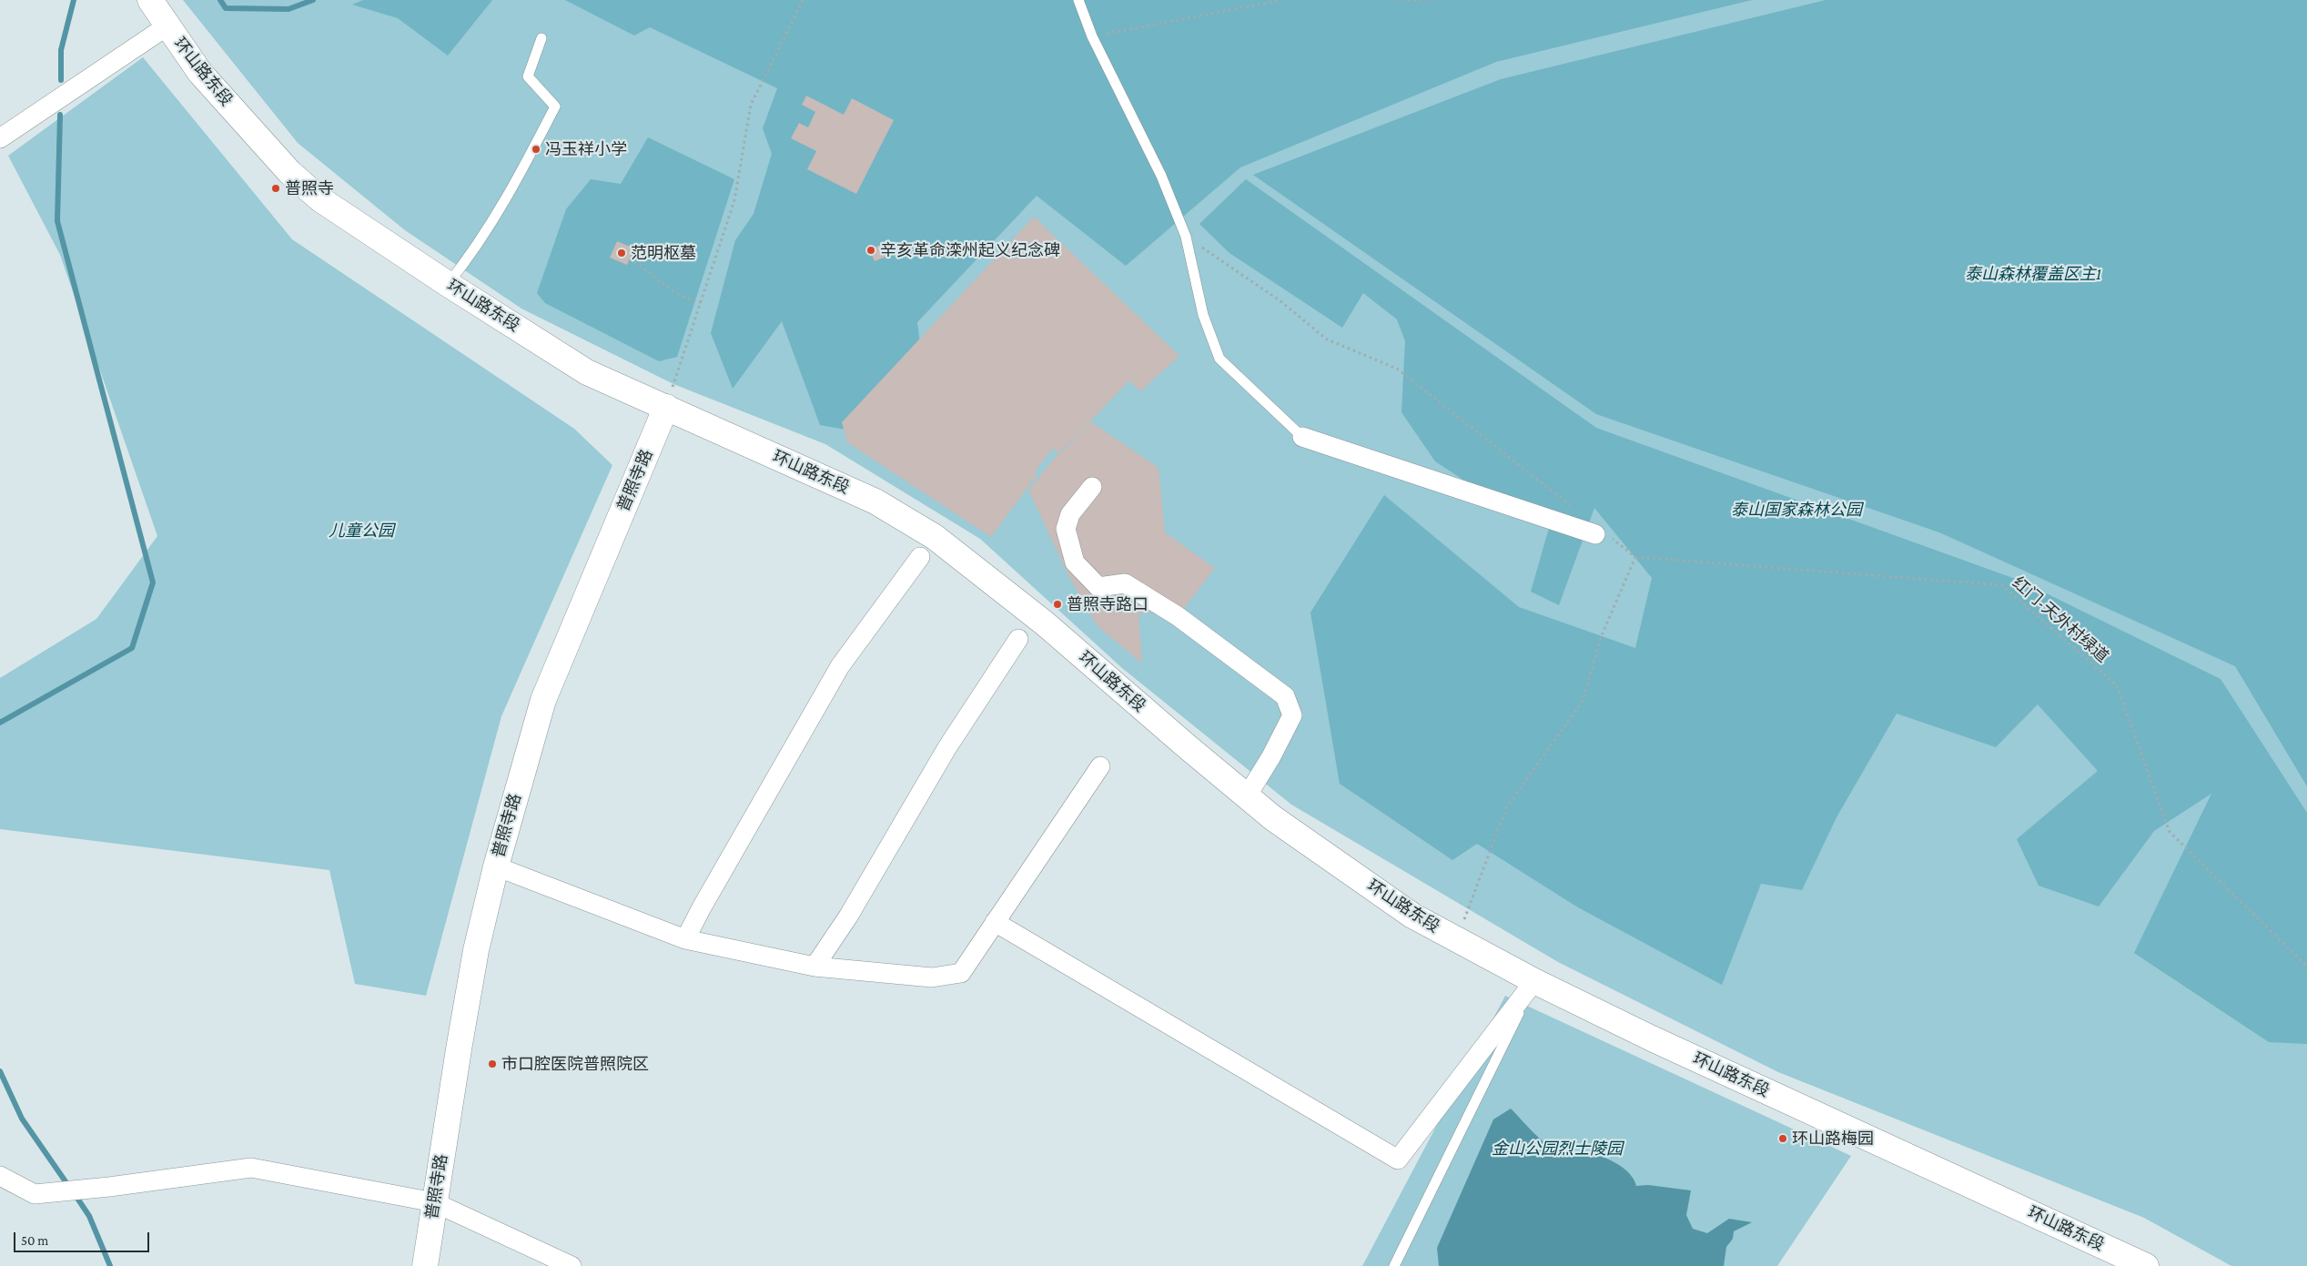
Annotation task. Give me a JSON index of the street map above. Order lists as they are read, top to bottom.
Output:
{
  "streets": {
    "main road": ["环山路东段", "普照寺路"],
    "path": ["红门-天外村绿道"]
  },
  "crossings": [
    ["环山路东段", "普照寺路"]
  ],
  "parks": [
    "泰山森林覆盖区主1",
    "泰山国家森林公园",
    "儿童公园",
    "金山公园烈士陵园"
  ],
  "places": [
    "冯玉祥小学",
    "普照寺",
    "辛亥革命滦州起义纪念碑",
    "范明枢墓",
    "普照寺路口",
    "市口腔医院普照院区",
    "环山路梅园"
  ],
  "scale_bar": "50 m"
}
